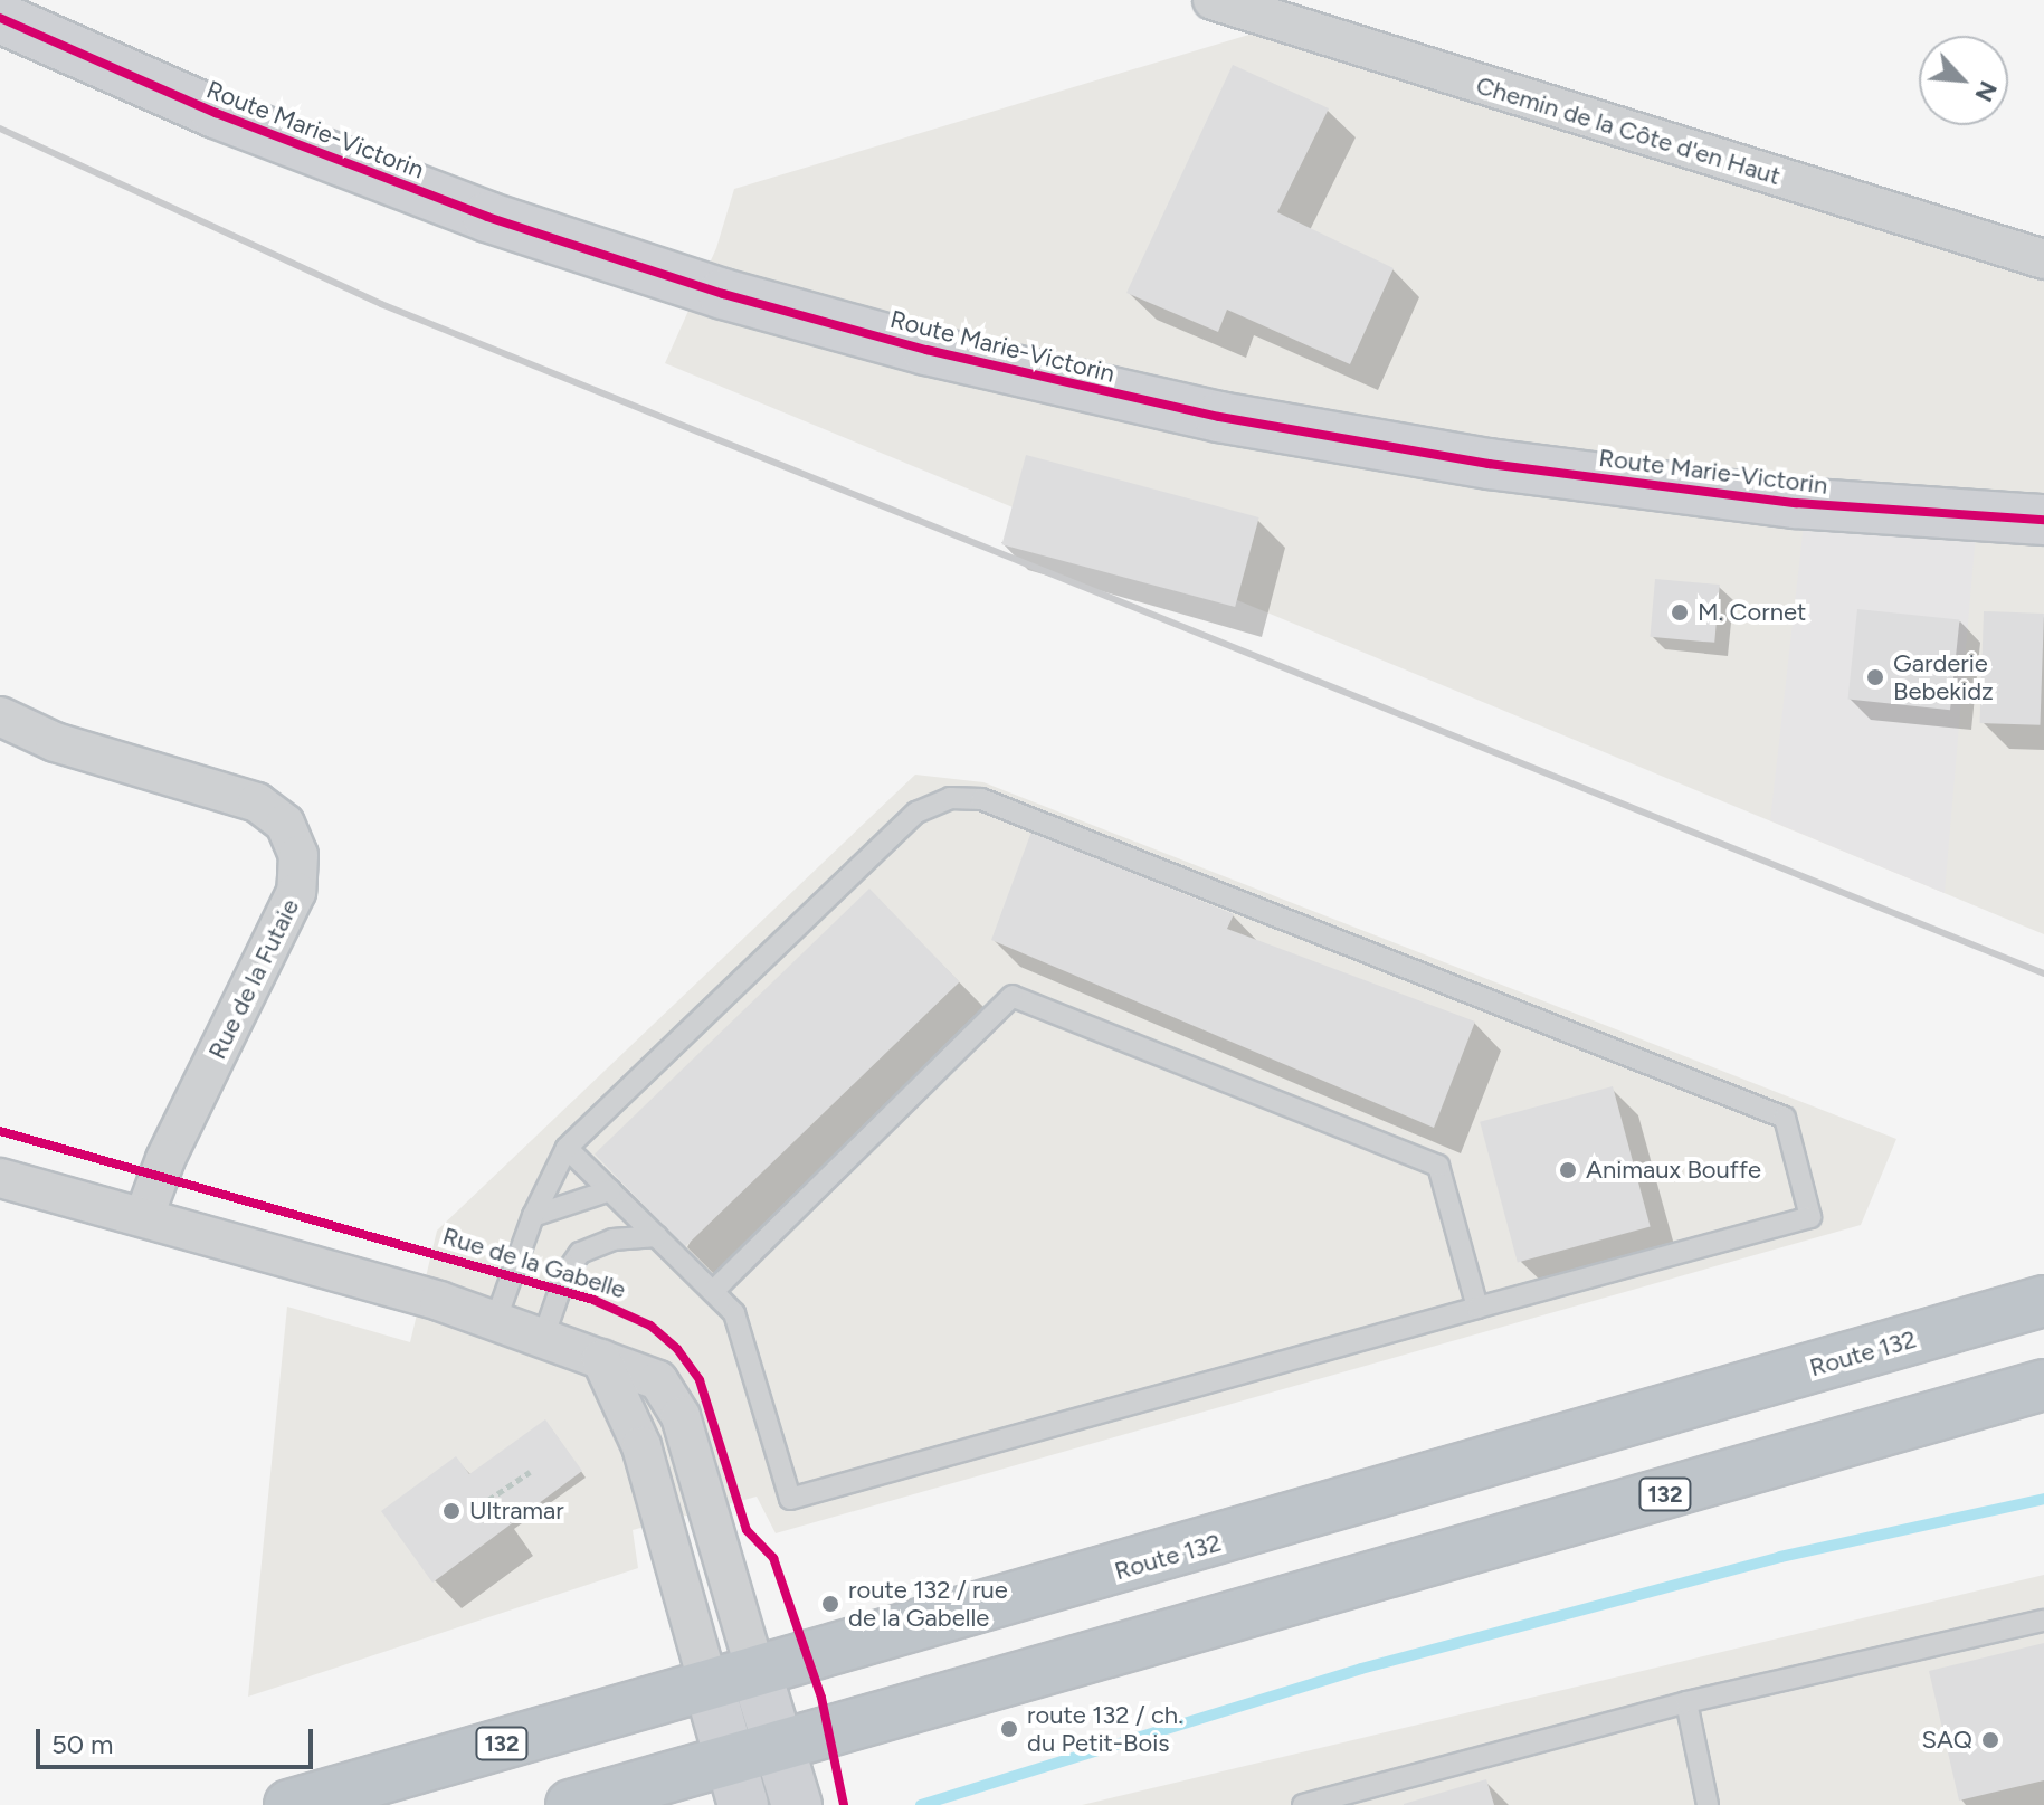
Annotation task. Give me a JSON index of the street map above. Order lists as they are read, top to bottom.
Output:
{
  "streets": {
    "highway": ["Route 132", "132"],
    "street": ["Route Marie-Victorin", "Chemin de la Côte d'en Haut", "Rue de la Futaie"],
    "cycle path": ["Rue de la Gabelle"]
  },
  "places": [
    "M. Cornet",
    "Garderie Bebekidz",
    "Animaux Bouffe",
    "Ultramar",
    "route 132 / rue de la Gabelle",
    "route 132 / ch. du Petit-Bois",
    "SAQ"
  ],
  "scale_bar": "50 m",
  "north": "bottom right"
}
